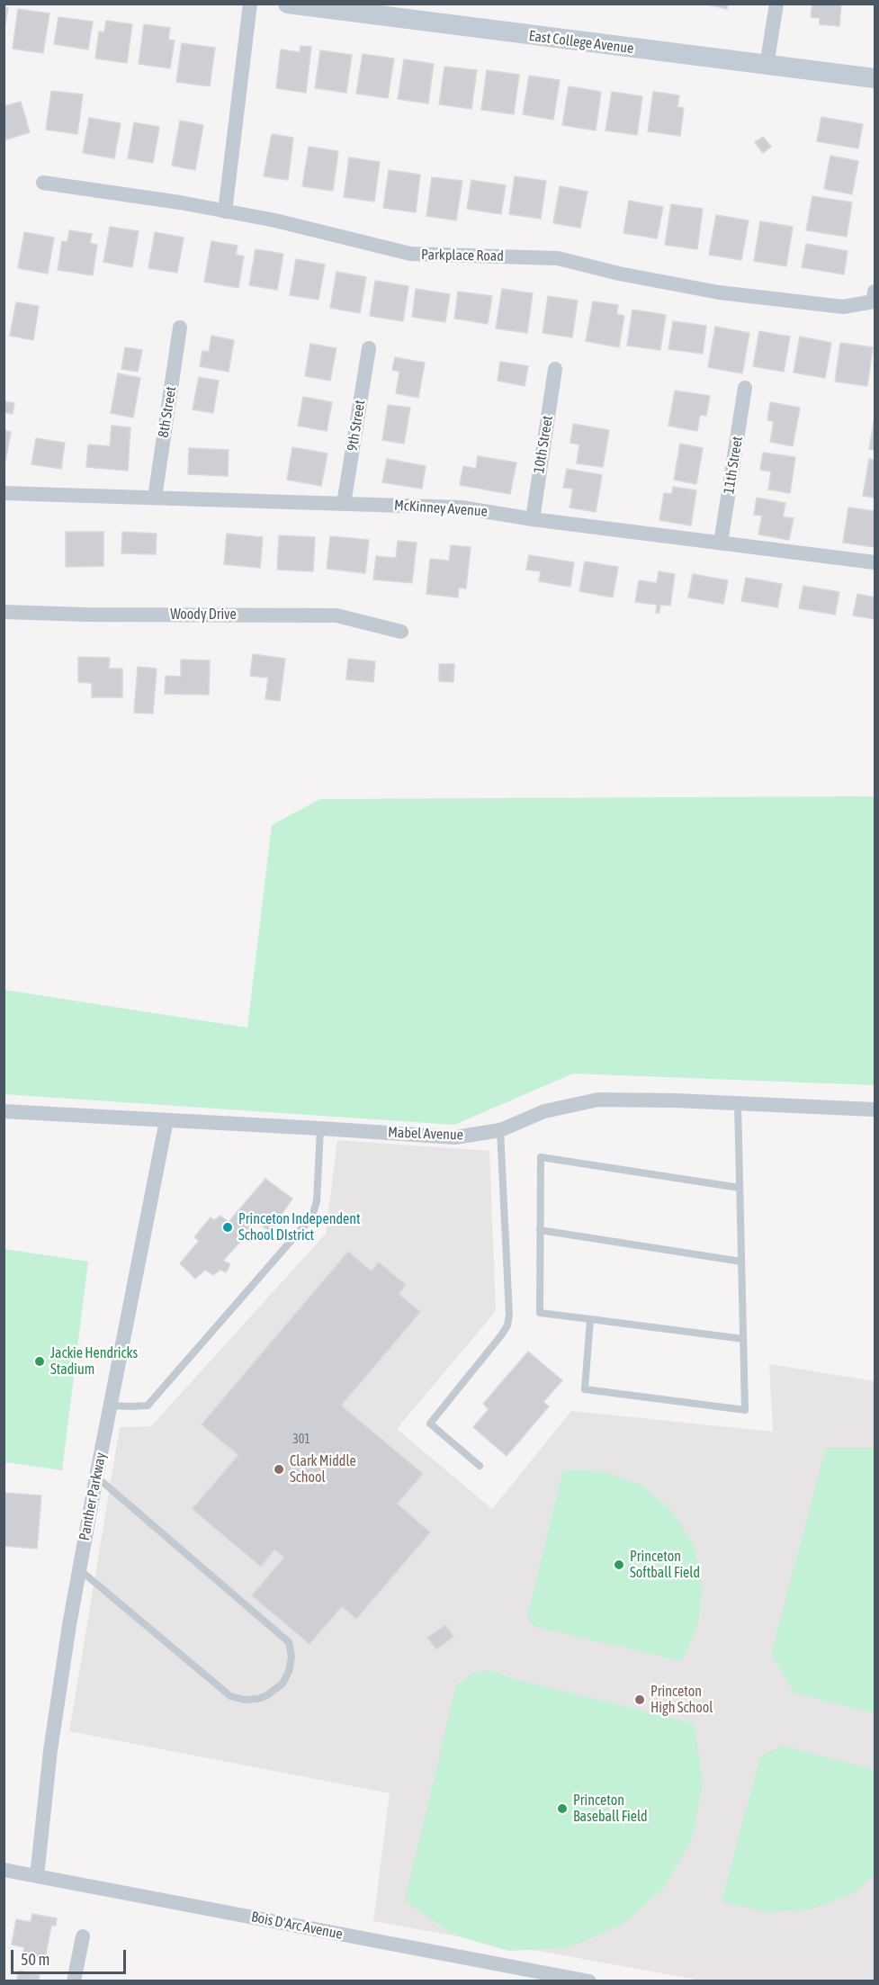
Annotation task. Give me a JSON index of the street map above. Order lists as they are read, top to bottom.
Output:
{
  "streets": {
    "street": [
      "East College Avenue",
      "Parkplace Road",
      "8th Street",
      "9th Street",
      "10th Street",
      "11th Street",
      "McKinney Avenue",
      "Woody Drive",
      "Mabel Avenue",
      "Panther Parkway",
      "Bois D'Arc Avenue"
    ]
  },
  "crossings": [
    ["8th Street", "McKinney Avenue"],
    ["9th Street", "McKinney Avenue"],
    ["10th Street", "McKinney Avenue"],
    ["11th Street", "McKinney Avenue"],
    ["Mabel Avenue", "Panther Parkway"],
    ["Panther Parkway", "Bois D'Arc Avenue"]
  ],
  "places": [
    "Princeton Independent School DIstrict",
    "Jackie Hendricks Stadium",
    "Clark Middle School",
    "Princeton Softball Field",
    "Princeton High School",
    "Princeton Baseball Field"
  ],
  "house_numbers": ["301"],
  "scale_bar": "50 m"
}
